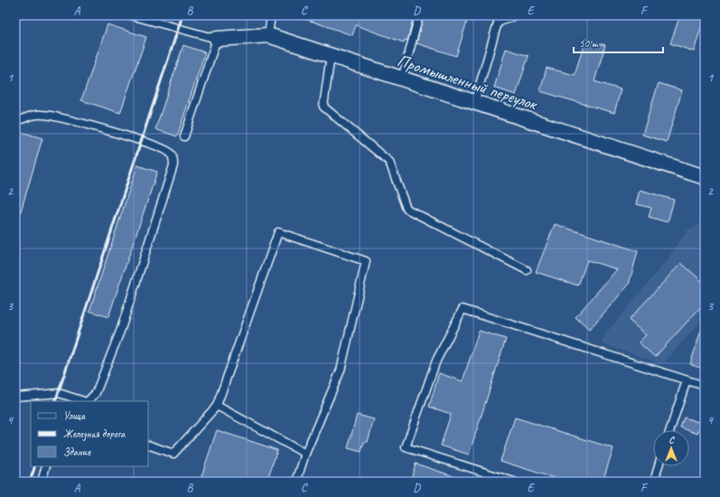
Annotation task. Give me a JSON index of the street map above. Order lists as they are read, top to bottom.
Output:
{
  "streets": {
    "street": ["Промышленный переулок"]
  },
  "legend": ["Улица", "Железная дорога", "Здание"],
  "scale_bar": "50 m",
  "north": "top",
  "grid": {
    "columns": [
      "A",
      "B",
      "C",
      "D",
      "E",
      "F"
    ],
    "rows": [
      "1",
      "2",
      "3",
      "4"
    ]
  }
}
